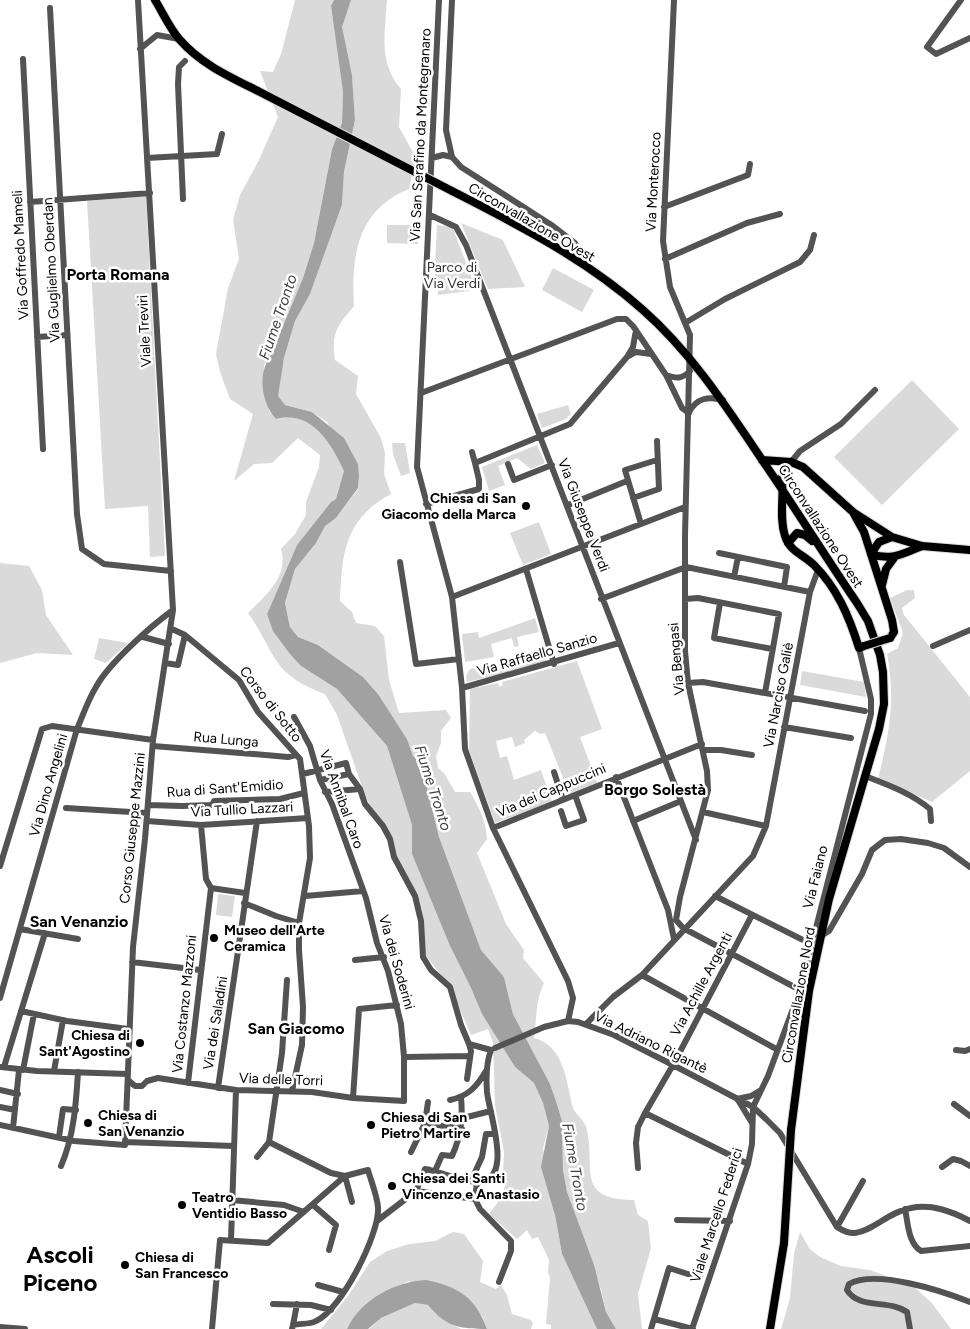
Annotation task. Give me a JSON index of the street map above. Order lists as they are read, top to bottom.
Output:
{
  "streets": {
    "main road": ["Circonvallazione Ovest", "Circonvallazione Nord"],
    "street": [
      "Via San Serafino da Montegranaro",
      "Via Monterocco",
      "Via Goffredo Mameli",
      "Via Guglielmo Oberdan",
      "Viale Treviri",
      "Via Giuseppe Verdi",
      "Via Raffaello Sanzio",
      "Via Bengasi",
      "Via Narciso Galiè",
      "Corso di Sotto",
      "Rua Lunga",
      "Via Dino Angelini",
      "Rua di Sant'Emidio",
      "Via dei Cappuccini",
      "Via Annibal Caro",
      "Via Tullio Lazzari",
      "Corso Giuseppe Mazzini",
      "Via Faiano",
      "Via dei Soderini",
      "Via Achille Argenti",
      "Via Costanzo Mazzoni",
      "Via dei Saladini",
      "Via Adriano Rigantè",
      "Via delle Torri",
      "Viale Marcello Federici"
    ]
  },
  "crossings": [
    ["Via San Serafino da Montegranaro", "Via Giuseppe Verdi"],
    ["Via San Serafino da Montegranaro", "Via Raffaello Sanzio"],
    ["Via San Serafino da Montegranaro", "Via dei Cappuccini"],
    ["Via San Serafino da Montegranaro", "Via Adriano Rigantè"],
    ["Via Monterocco", "Circonvallazione Ovest"],
    ["Via Monterocco", "Via Bengasi"],
    ["Circonvallazione Ovest", "Via Bengasi"],
    ["Circonvallazione Ovest", "Circonvallazione Nord"],
    ["Via Guglielmo Oberdan", "Viale Treviri"],
    ["Viale Treviri", "Via Dino Angelini"],
    ["Viale Treviri", "Corso Giuseppe Mazzini"],
    ["Via Giuseppe Verdi", "Via Raffaello Sanzio"],
    ["Via Giuseppe Verdi", "Via Bengasi"],
    ["Via Giuseppe Verdi", "Via dei Cappuccini"],
    ["Via Bengasi", "Via Narciso Galiè"],
    ["Via Bengasi", "Via dei Cappuccini"],
    ["Via Narciso Galiè", "Via Adriano Rigantè"],
    ["Corso di Sotto", "Rua Lunga"],
    ["Corso di Sotto", "Rua di Sant'Emidio"],
    ["Corso di Sotto", "Via Tullio Lazzari"],
    ["Corso di Sotto", "Corso Giuseppe Mazzini"],
    ["Corso di Sotto", "Via delle Torri"],
    ["Rua Lunga", "Via Dino Angelini"],
    ["Rua Lunga", "Corso Giuseppe Mazzini"],
    ["Via Dino Angelini", "Corso Giuseppe Mazzini"],
    ["Rua di Sant'Emidio", "Corso Giuseppe Mazzini"],
    ["Via Annibal Caro", "Via dei Soderini"],
    ["Via Tullio Lazzari", "Corso Giuseppe Mazzini"],
    ["Via Tullio Lazzari", "Via Costanzo Mazzoni"],
    ["Via Tullio Lazzari", "Via dei Saladini"],
    ["Corso Giuseppe Mazzini", "Via delle Torri"],
    ["Via Faiano", "Via Adriano Rigantè"],
    ["Via Faiano", "Viale Marcello Federici"],
    ["Via dei Soderini", "Via delle Torri"],
    ["Via Achille Argenti", "Via Adriano Rigantè"],
    ["Via Costanzo Mazzoni", "Via delle Torri"],
    ["Via dei Saladini", "Via delle Torri"],
    ["Via Adriano Rigantè", "Viale Marcello Federici"]
  ],
  "districts": [
    "Porta Romana",
    "Borgo Solestà",
    "San Venanzio",
    "San Giacomo",
    "Ascoli Piceno"
  ],
  "water": ["Fiume Tronto"],
  "parks": ["Parco di Via Verdi"],
  "places": [
    "Chiesa di San Giacomo della Marca",
    "Museo dell'Arte Ceramica",
    "Chiesa di Sant'Agostino",
    "Chiesa di San Venanzio",
    "Chiesa di San Pietro Martire",
    "Chiesa dei Santi Vincenzo e Anastasio",
    "Teatro Ventidio Basso",
    "Chiesa di San Francesco"
  ]
}
